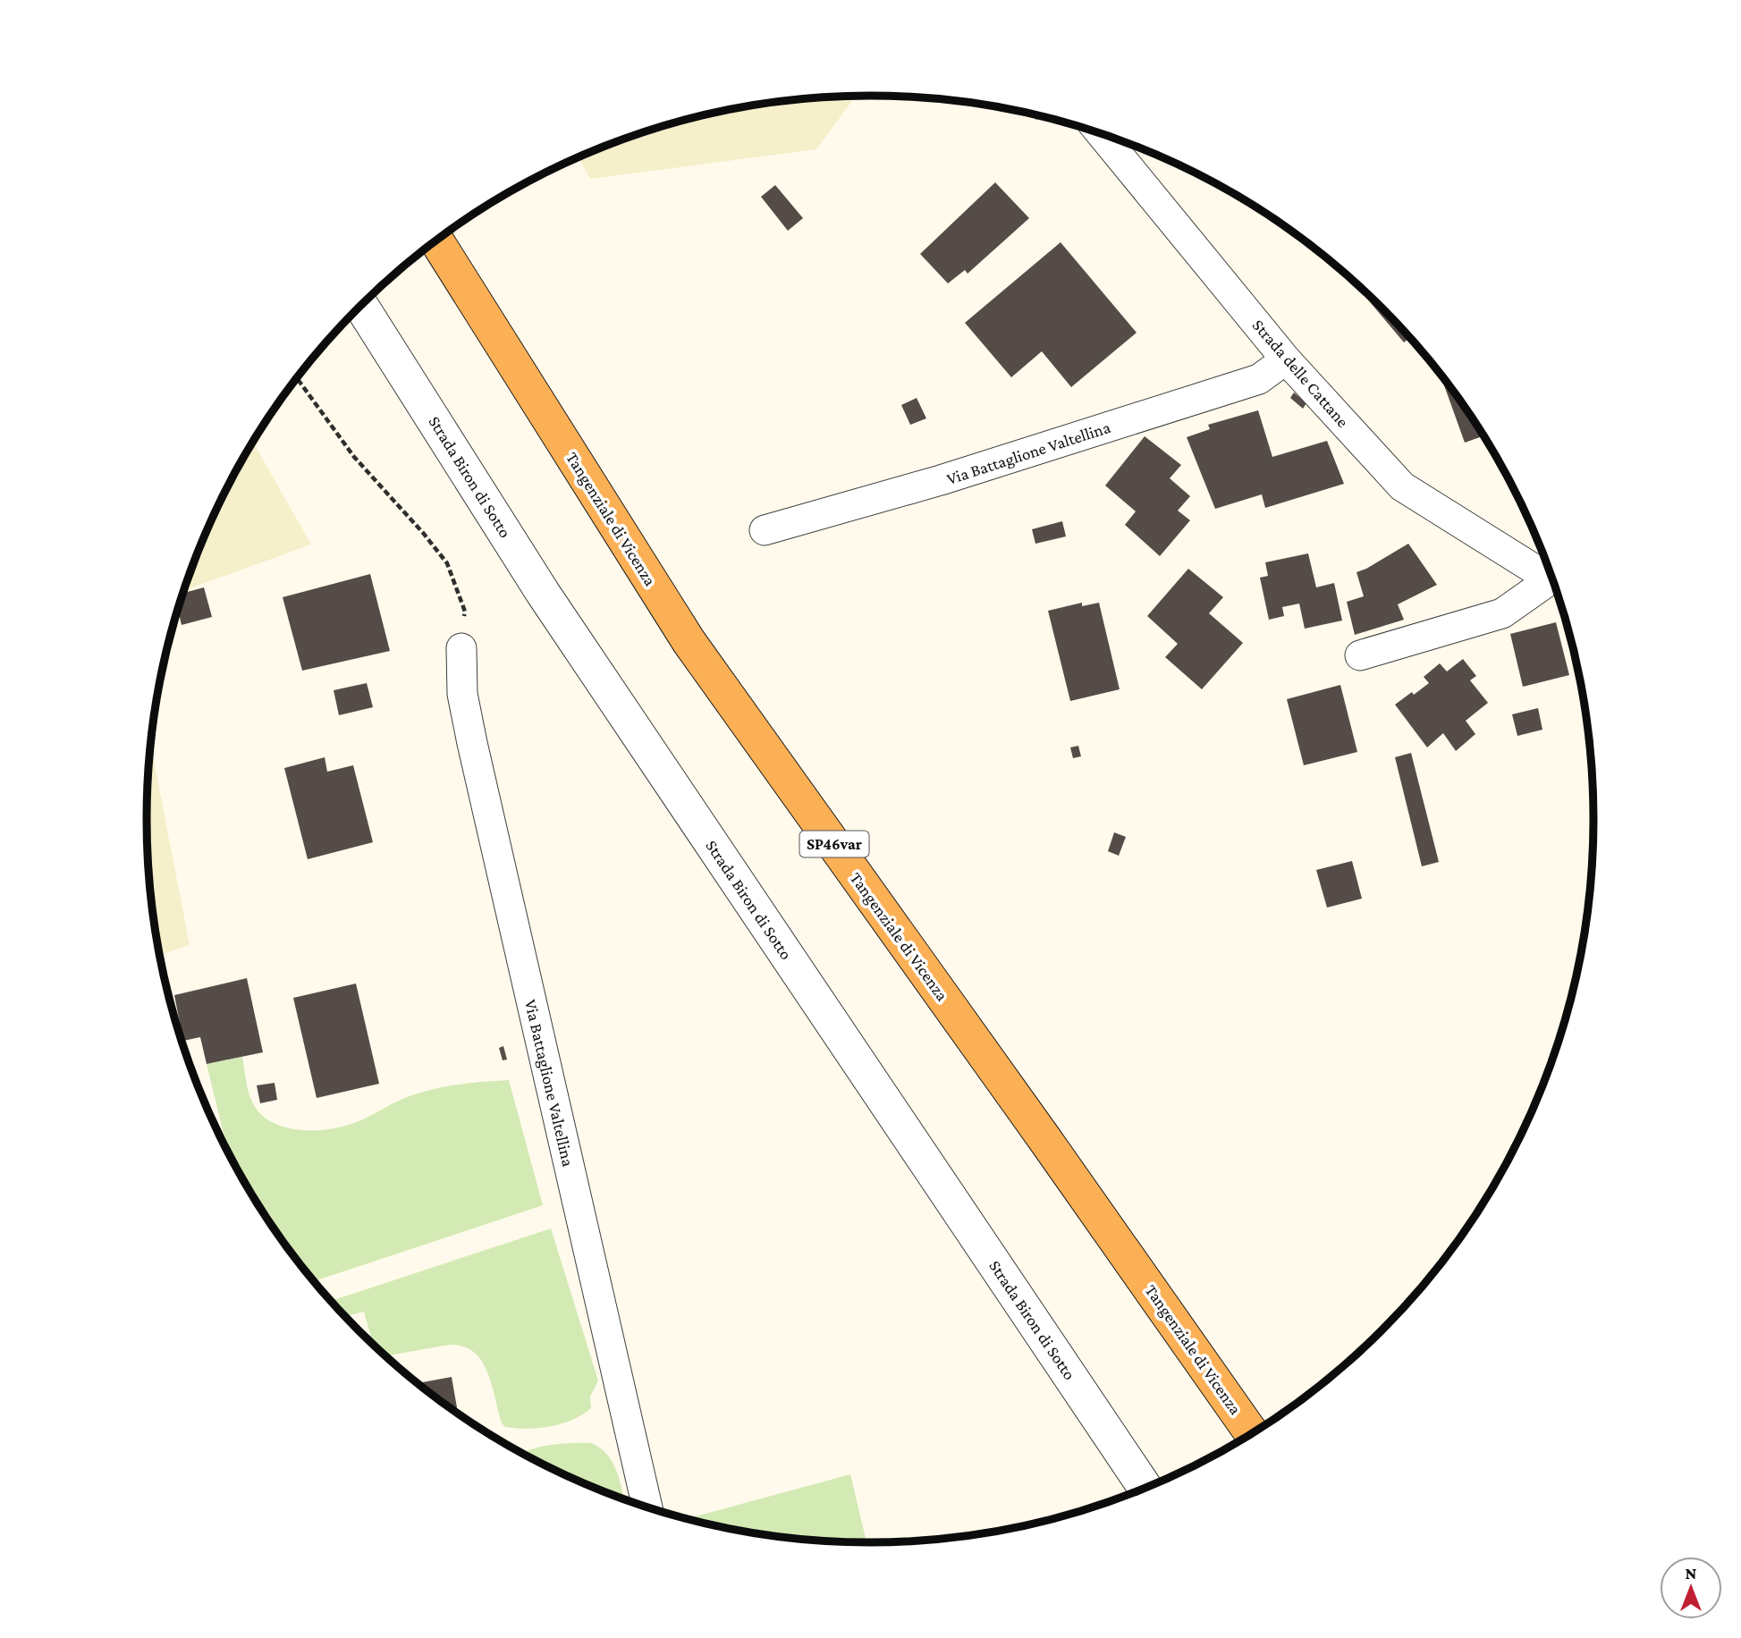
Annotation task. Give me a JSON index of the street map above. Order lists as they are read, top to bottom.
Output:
{
  "streets": {
    "highway": ["Tangenziale di Vicenza", "SP46var"],
    "street": ["Strada delle Cattane", "Via Battaglione Valtellina", "Strada Biron di Sotto"]
  },
  "crossings": [
    ["Strada delle Cattane", "Via Battaglione Valtellina"]
  ],
  "north": "top"
}
